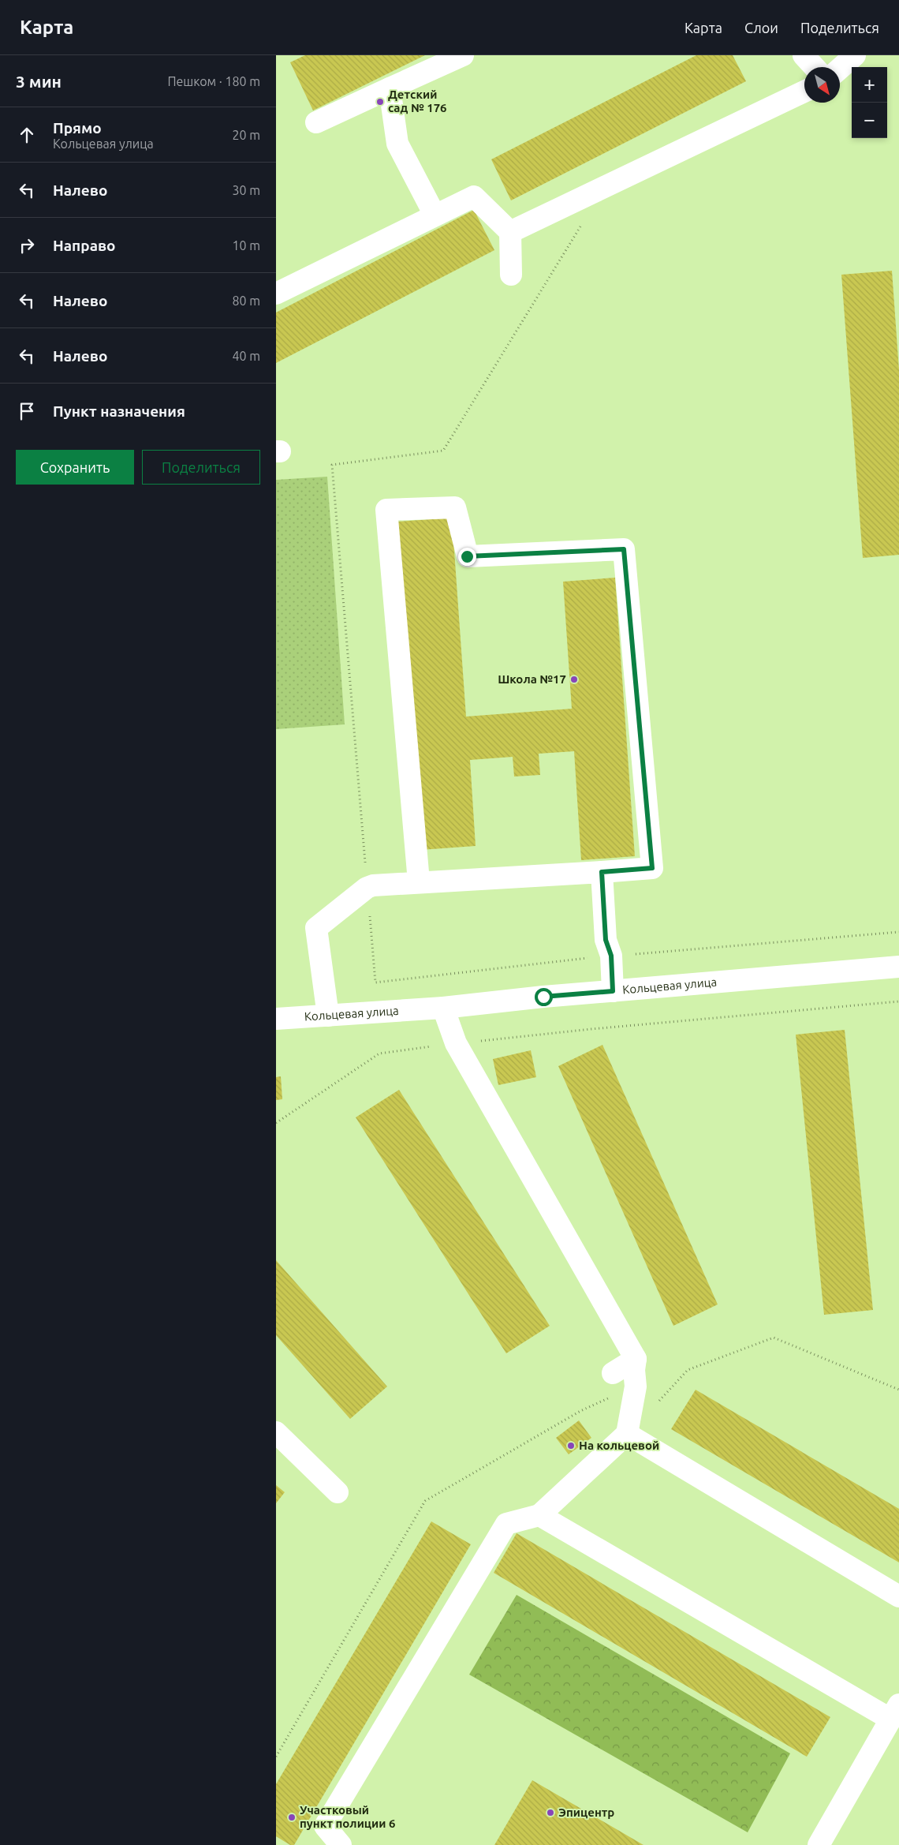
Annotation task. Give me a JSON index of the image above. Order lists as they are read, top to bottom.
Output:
{
  "streets": {
    "street": ["Кольцевая улица"]
  },
  "places": [
    "Детский сад № 176",
    "Школа №17",
    "На кольцевой",
    "Эпицентр",
    "Участковый пункт полиции 6"
  ],
  "north": "bottom right",
  "page": {
    "header": "Карта",
    "nav": ["Карта", "Слои", "Поделиться"],
    "heading": ["3 мин", "Пешком · 180 m"],
    "map_buttons": ["+", "−"],
    "list": [
      ["Прямо", "Кольцевая улица", "20 m"],
      ["Налево", "30 m"],
      ["Направо", "10 m"],
      ["Налево", "80 m"],
      ["Налево", "40 m"],
      "Пункт назначения"
    ],
    "buttons": ["Сохранить", "Поделиться"]
  }
}
